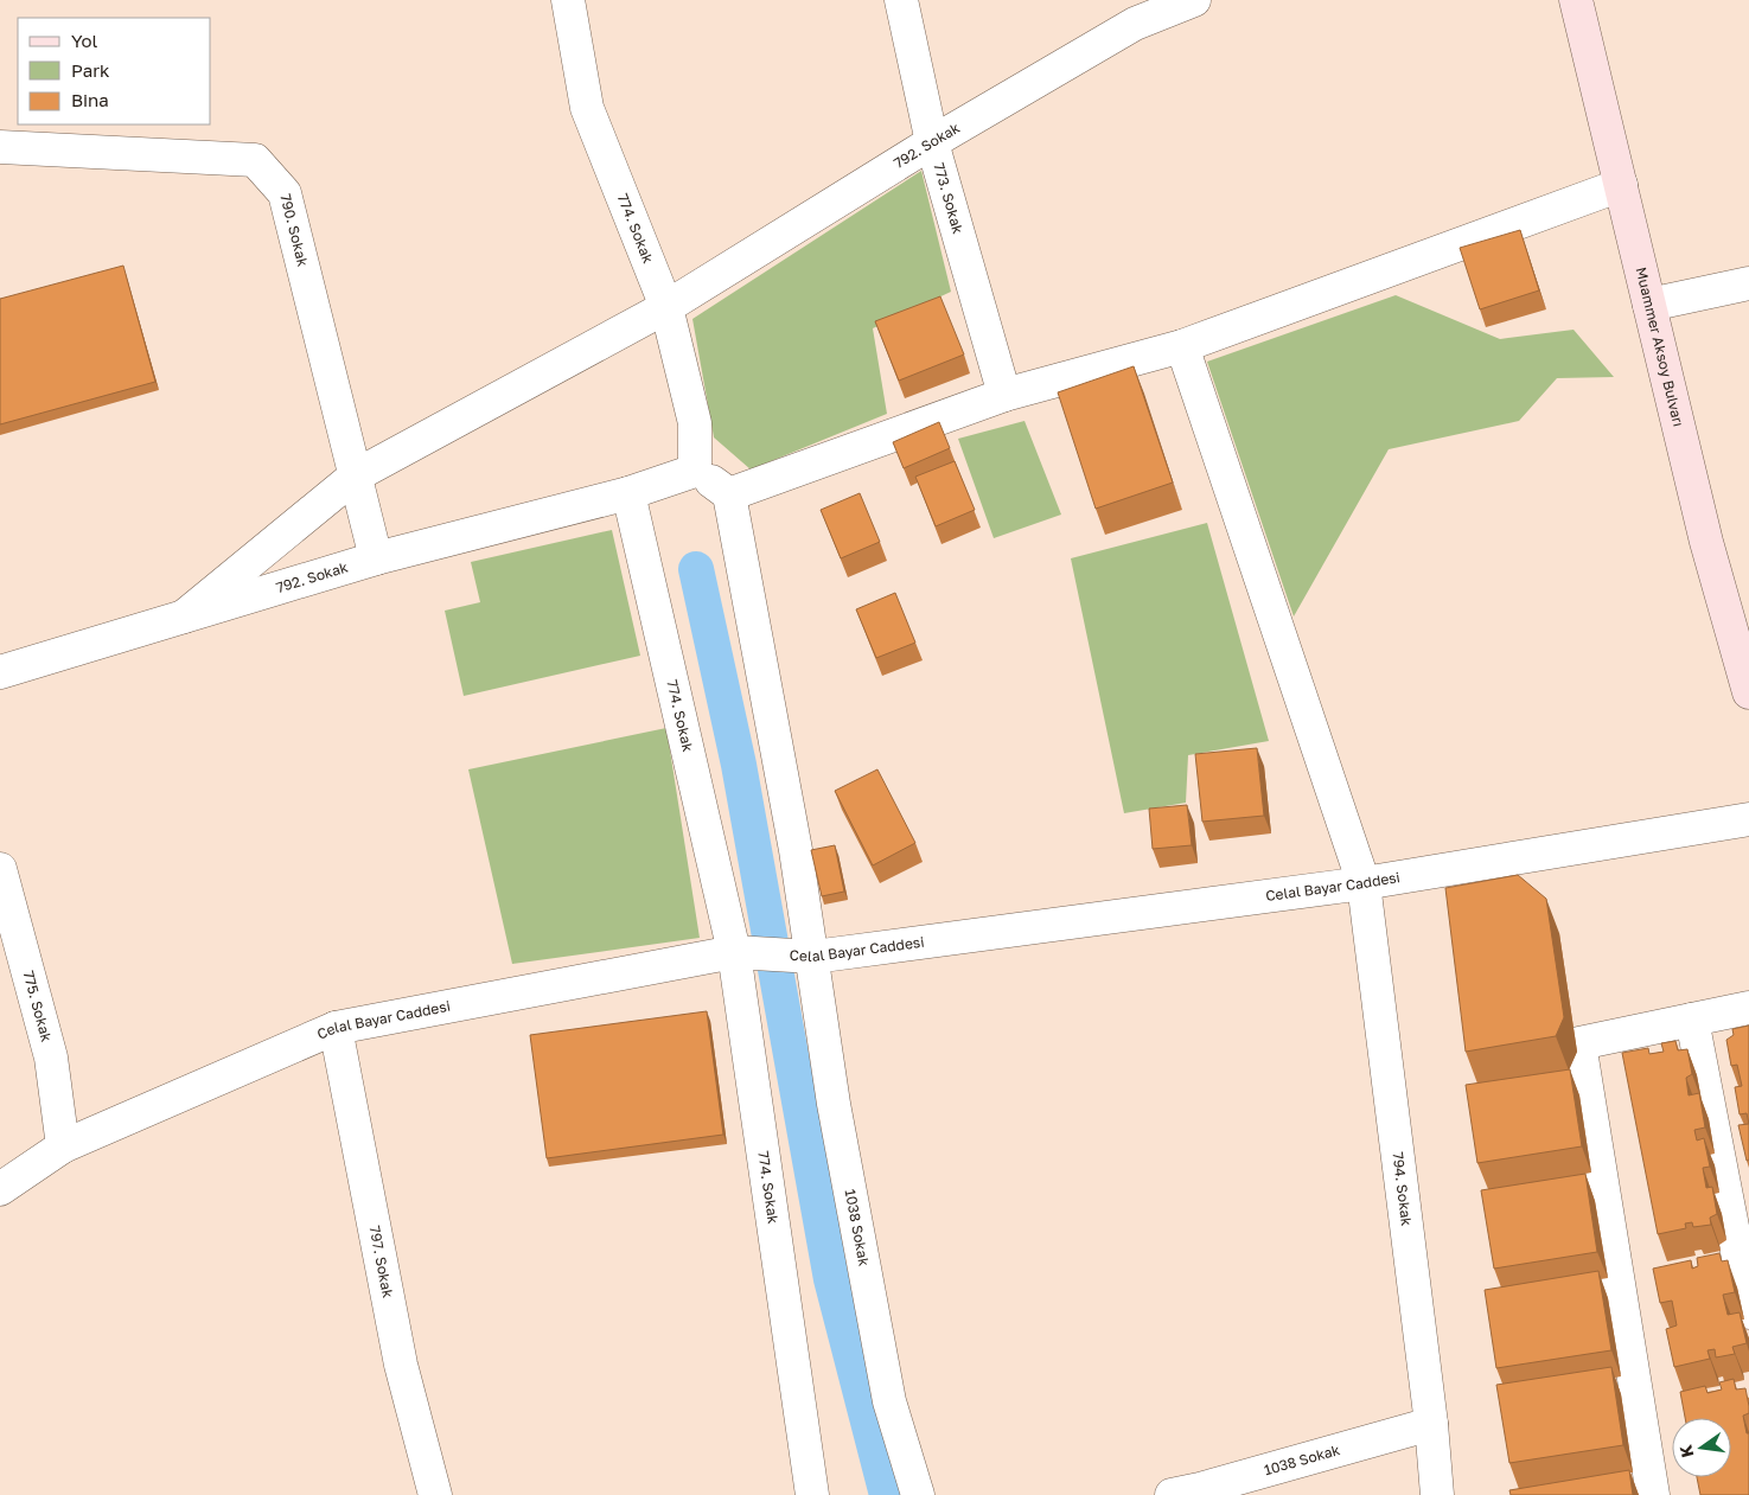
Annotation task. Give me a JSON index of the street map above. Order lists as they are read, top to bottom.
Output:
{
  "streets": {
    "main road": ["Muammer Aksoy Bulvarı"],
    "street": [
      "792. Sokak",
      "773. Sokak",
      "774. Sokak",
      "790. Sokak",
      "Celal Bayar Caddesi",
      "775. Sokak",
      "794. Sokak",
      "1038 Sokak",
      "797. Sokak"
    ]
  },
  "crossings": [
    ["792. Sokak", "773. Sokak"],
    ["792. Sokak", "774. Sokak"],
    ["792. Sokak", "790. Sokak"],
    ["774. Sokak", "Celal Bayar Caddesi"],
    ["Celal Bayar Caddesi", "775. Sokak"],
    ["Celal Bayar Caddesi", "794. Sokak"],
    ["Celal Bayar Caddesi", "1038 Sokak"],
    ["Celal Bayar Caddesi", "797. Sokak"],
    ["794. Sokak", "1038 Sokak"]
  ],
  "legend": ["Yol", "Park", "Bina"],
  "north": "left"
}
